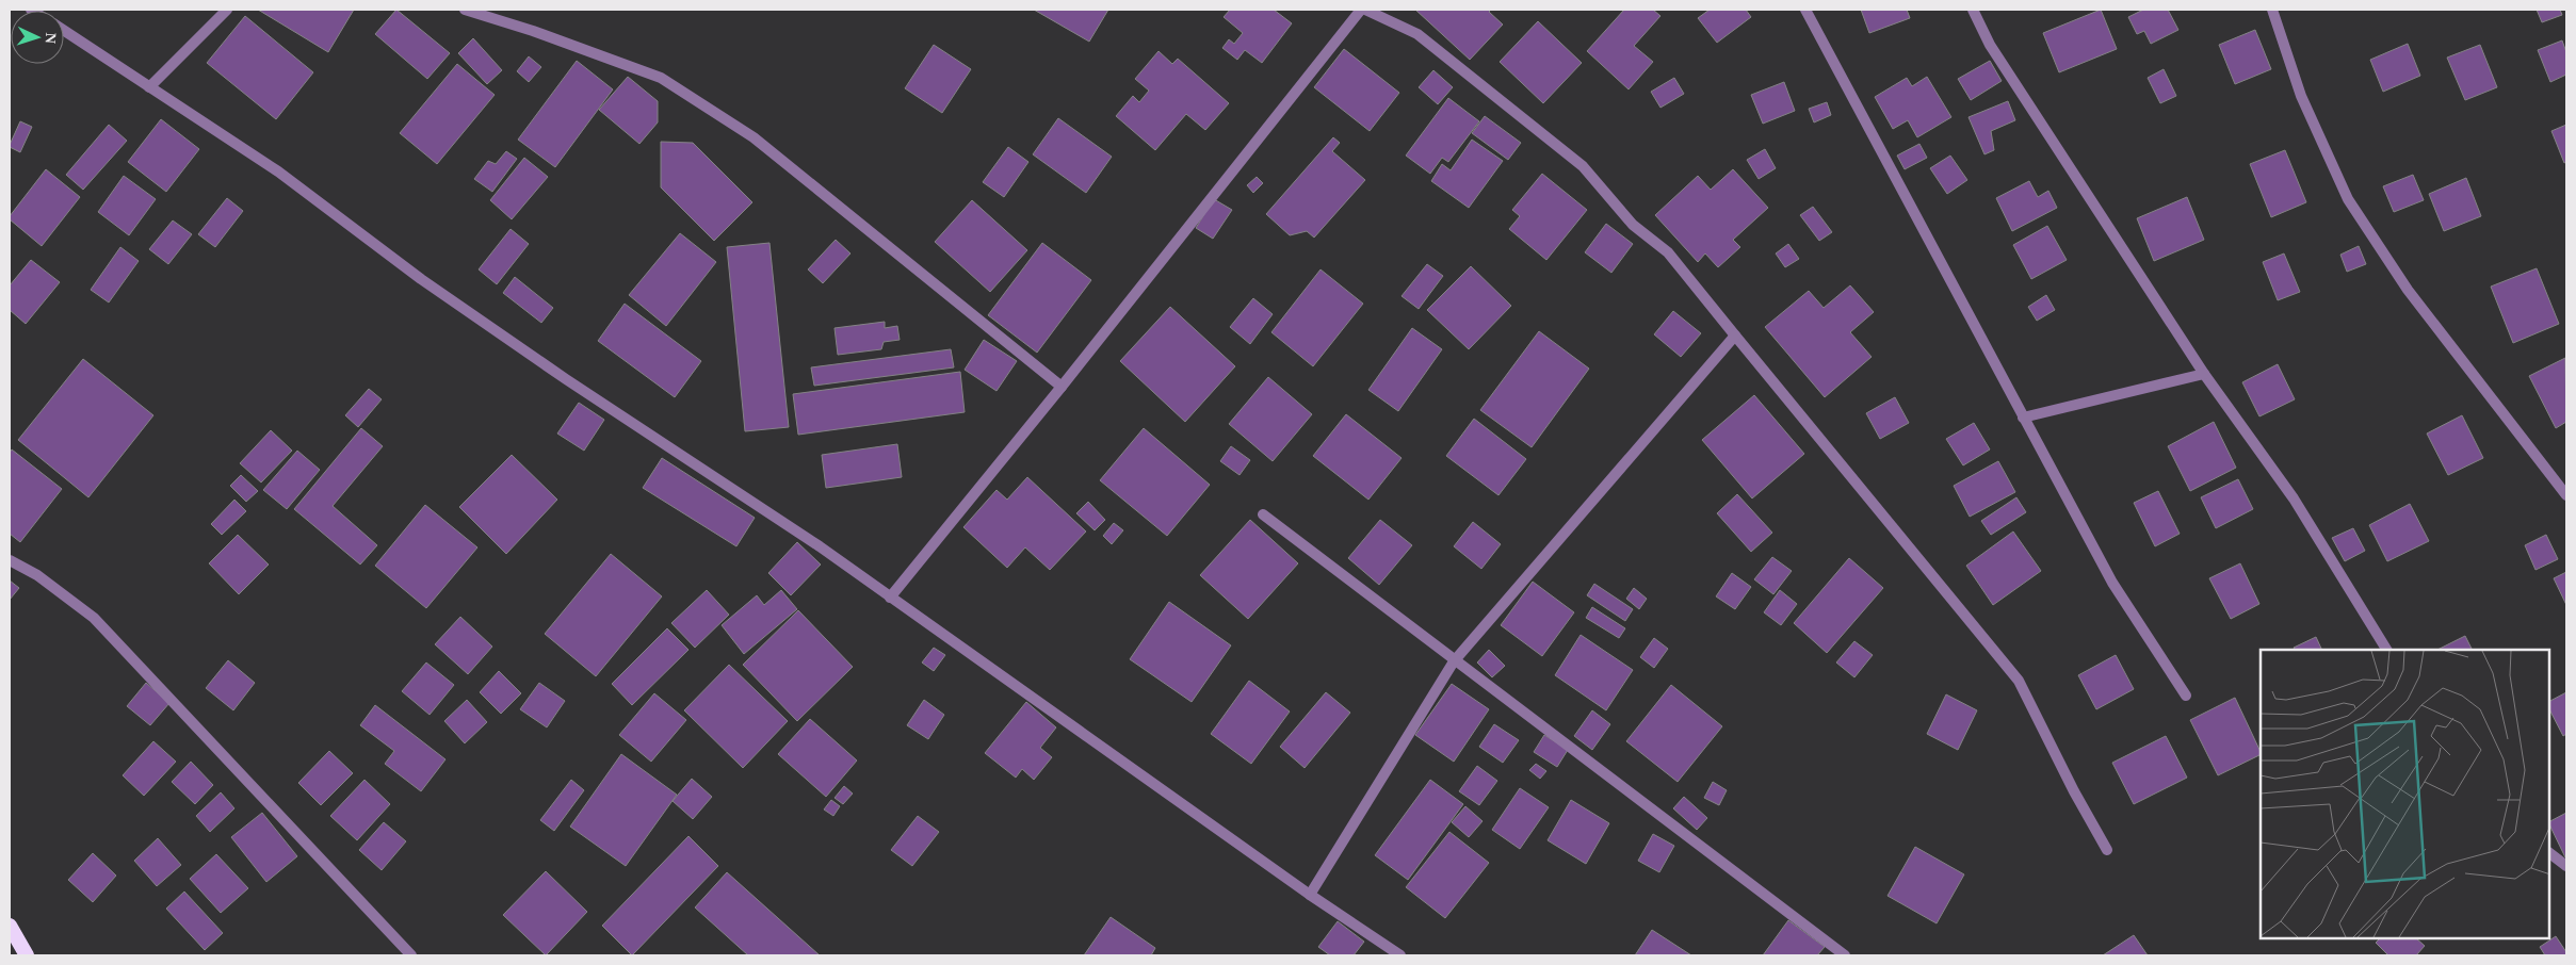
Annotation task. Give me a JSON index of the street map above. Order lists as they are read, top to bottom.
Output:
{
  "north": "right"
}
